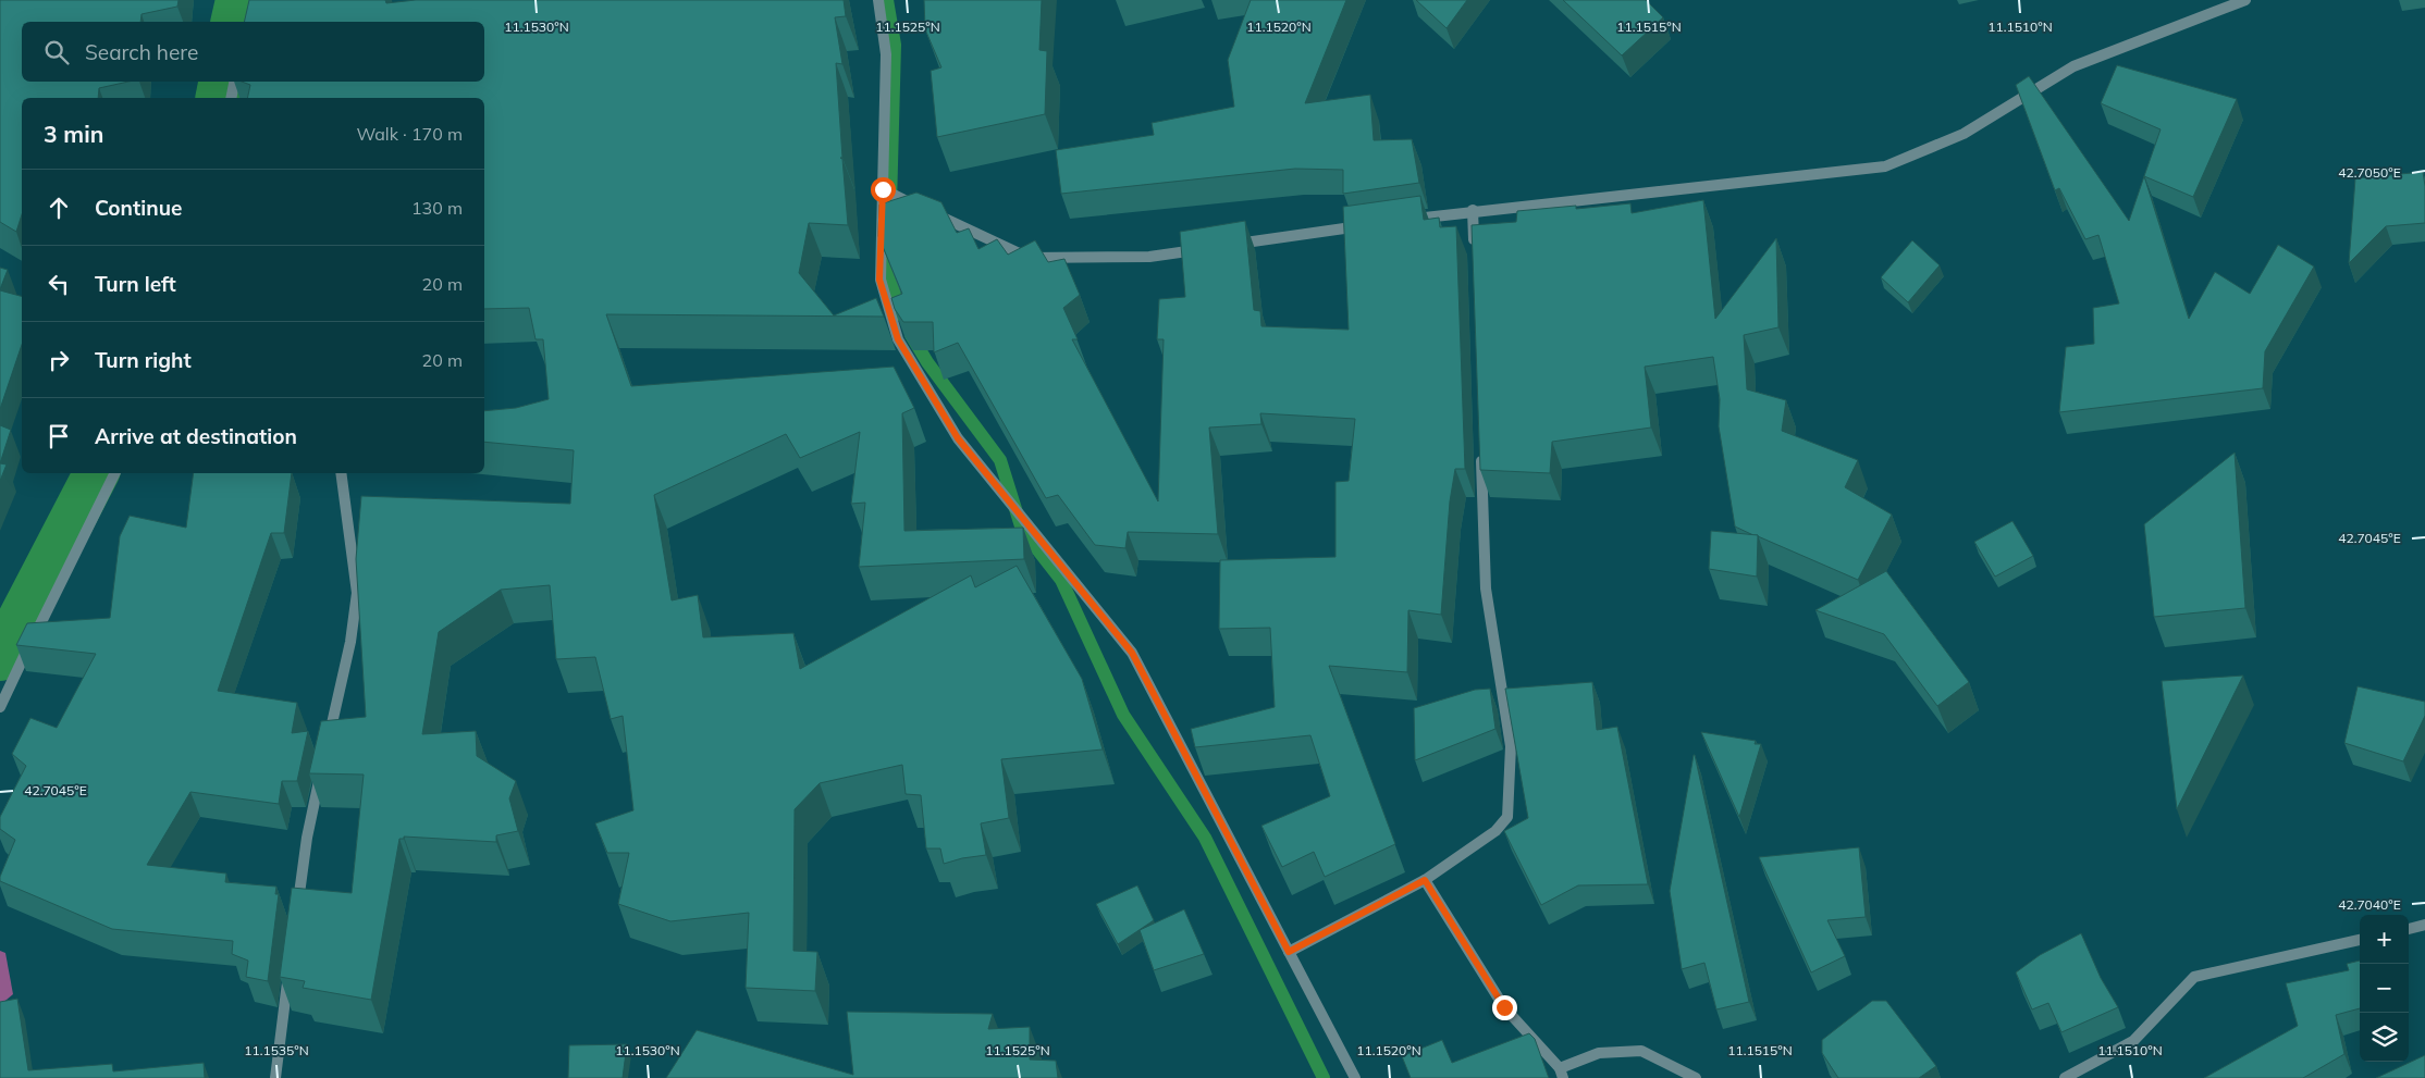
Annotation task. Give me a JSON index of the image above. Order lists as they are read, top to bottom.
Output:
{
  "page": {
    "search": "Search here",
    "heading": ["3 min", "Walk · 170 m"],
    "list": [
      ["Continue", "130 m"],
      ["Turn left", "20 m"],
      ["Turn right", "20 m"],
      "Arrive at destination"
    ],
    "map_buttons": ["+", "−"]
  },
  "coordinates": [
    "11.1530°N",
    "11.1525°N",
    "11.1520°N",
    "11.1515°N",
    "11.1510°N",
    "42.7050°E",
    "42.7045°E",
    "42.7040°E",
    "11.1535°N"
  ]
}
